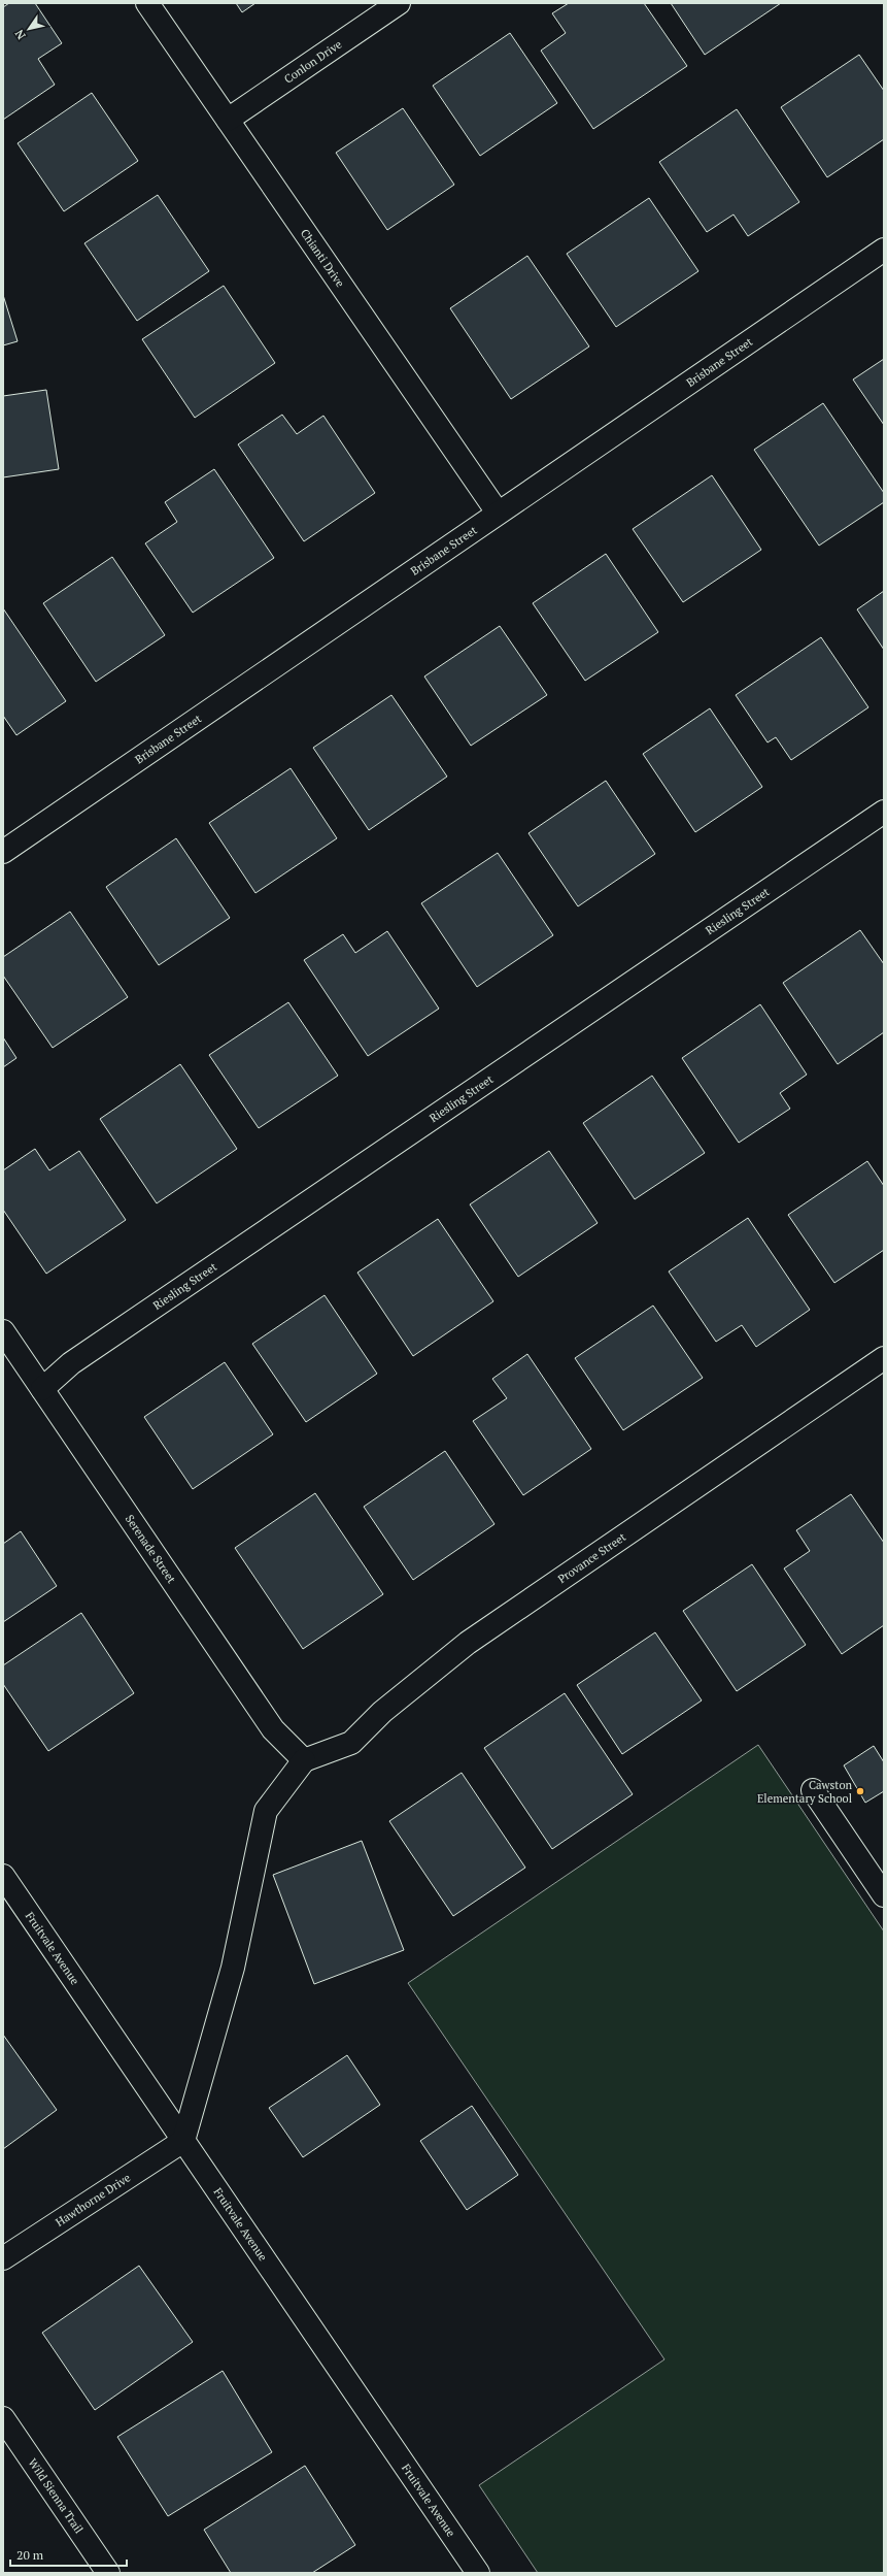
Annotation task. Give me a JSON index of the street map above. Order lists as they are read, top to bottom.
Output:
{
  "streets": {
    "street": [
      "Conlon Drive",
      "Chianti Drive",
      "Brisbane Street",
      "Riesling Street",
      "Serenade Street",
      "Provance Street",
      "Fruitvale Avenue",
      "Hawthorne Drive",
      "Wild Sienna Trail"
    ]
  },
  "crossings": [
    ["Conlon Drive", "Chianti Drive"],
    ["Chianti Drive", "Brisbane Street"],
    ["Riesling Street", "Serenade Street"],
    ["Serenade Street", "Provance Street"],
    ["Fruitvale Avenue", "Hawthorne Drive"]
  ],
  "places": ["Cawston Elementary School"],
  "scale_bar": "20 m",
  "north": "bottom left"
}
